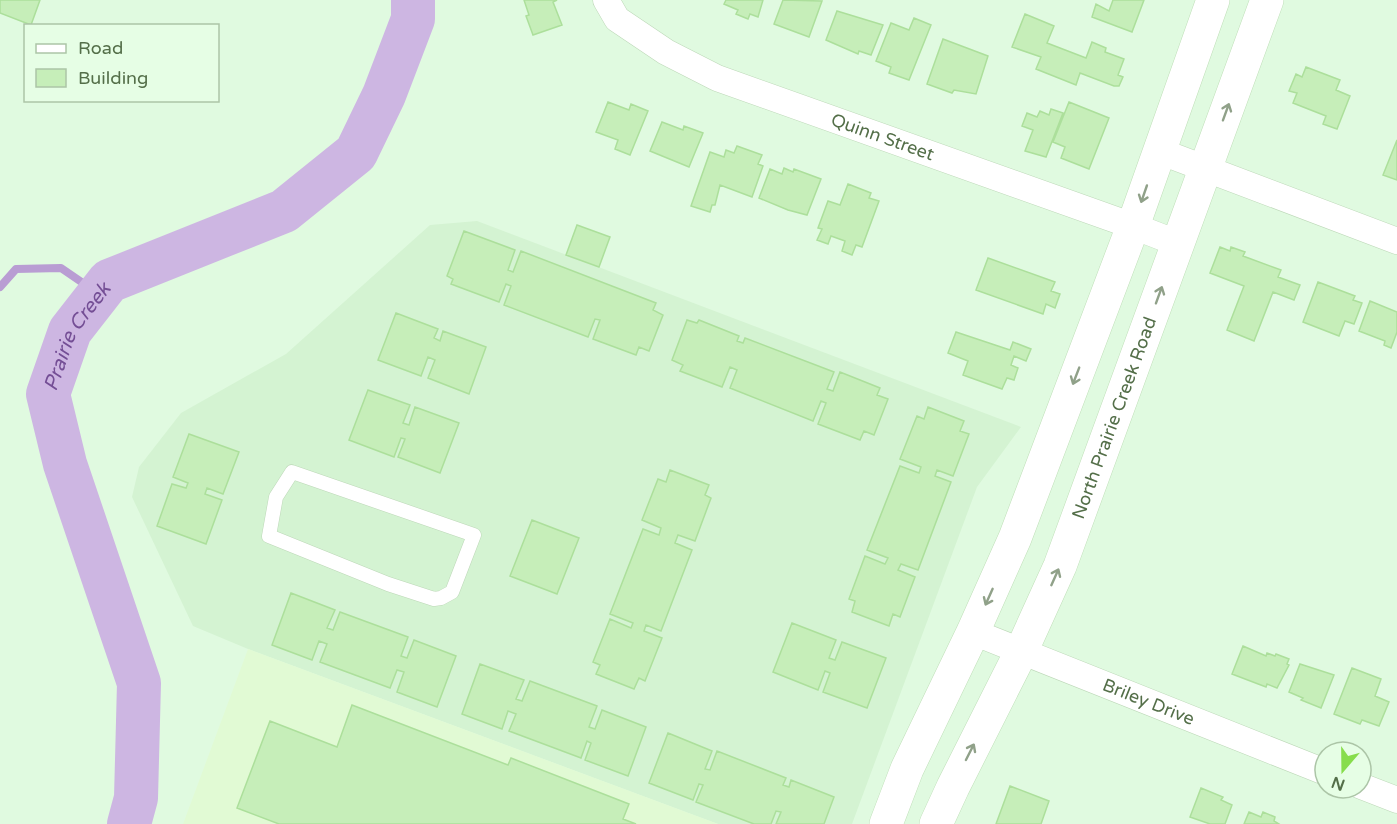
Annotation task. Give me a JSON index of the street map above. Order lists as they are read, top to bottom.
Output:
{
  "streets": {
    "main road": ["North Prairie Creek Road"],
    "street": ["Quinn Street", "Briley Drive"]
  },
  "crossings": [
    ["Quinn Street", "North Prairie Creek Road"],
    ["North Prairie Creek Road", "Briley Drive"]
  ],
  "water": ["Prairie Creek"],
  "legend": ["Road", "Building"],
  "north": "bottom"
}
